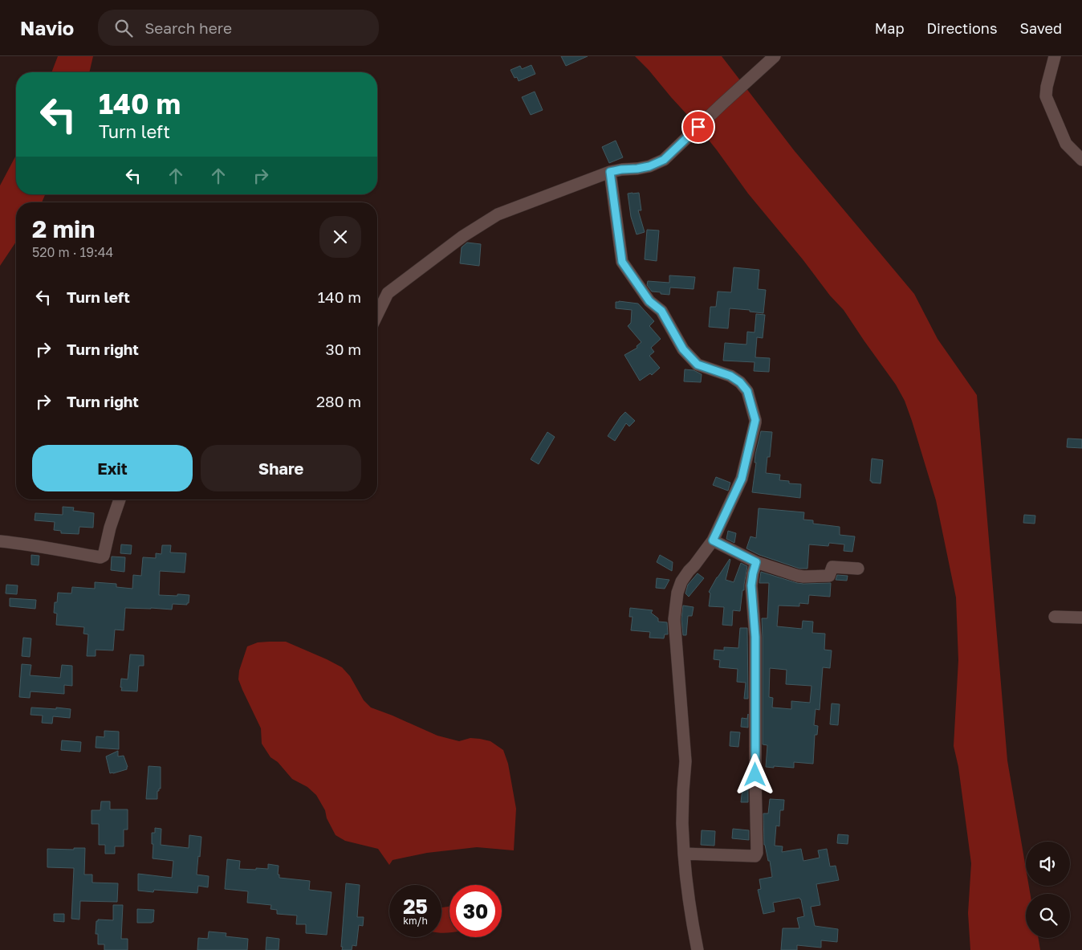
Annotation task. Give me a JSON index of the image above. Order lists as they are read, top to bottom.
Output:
{
  "page": {
    "header": "Navio",
    "search": "Search here",
    "nav": ["Map", "Directions", "Saved"],
    "turn": ["140 m", "Turn left"],
    "heading": ["2 min", "520 m · 19:44"],
    "list": [
      {
        "name": "Turn left",
        "value": "140 m"
      },
      {
        "name": "Turn right",
        "value": "30 m"
      },
      {
        "name": "Turn right",
        "value": "280 m"
      }
    ],
    "buttons": ["Exit", "Share"],
    "speed": "25 km/h",
    "limit": "30"
  }
}
